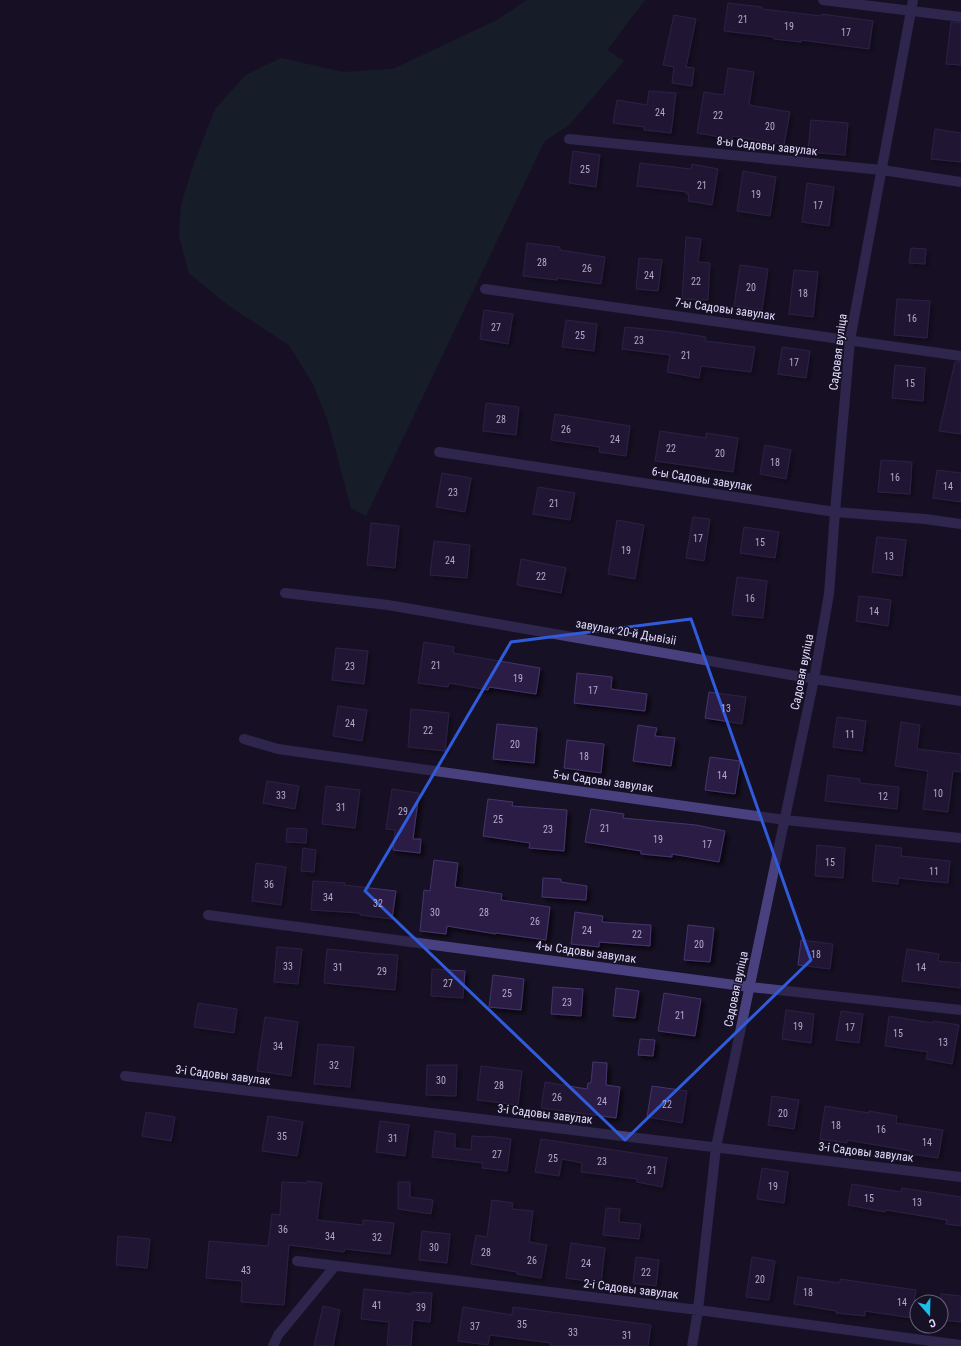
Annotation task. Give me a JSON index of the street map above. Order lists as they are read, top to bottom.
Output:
{
  "streets": {
    "street": [
      "8-ы Садовы завулак",
      "7-ы Садовы завулак",
      "Садовая вуліца",
      "6-ы Садовы завулак",
      "завулак 20-й Дывізіі",
      "5-ы Садовы завулак",
      "4-ы Садовы завулак",
      "3-і Садовы завулак",
      "2-і Садовы завулак"
    ]
  },
  "crossings": [
    ["8-ы Садовы завулак", "Садовая вуліца"],
    ["7-ы Садовы завулак", "Садовая вуліца"],
    ["Садовая вуліца", "6-ы Садовы завулак"],
    ["Садовая вуліца", "завулак 20-й Дывізіі"],
    ["Садовая вуліца", "5-ы Садовы завулак"],
    ["Садовая вуліца", "4-ы Садовы завулак"],
    ["Садовая вуліца", "3-і Садовы завулак"],
    ["Садовая вуліца", "2-і Садовы завулак"]
  ],
  "house_numbers": [
    "21",
    "19",
    "17",
    "24",
    "22",
    "20",
    "25",
    "21",
    "19",
    "17",
    "28",
    "26",
    "24",
    "22",
    "20",
    "18",
    "16",
    "27",
    "25",
    "23",
    "21",
    "17",
    "15",
    "28",
    "26",
    "24",
    "22",
    "20",
    "18",
    "16",
    "14",
    "23",
    "21",
    "17",
    "15",
    "19",
    "13",
    "24",
    "22",
    "16",
    "14",
    "21",
    "23",
    "19",
    "17",
    "13",
    "24",
    "22",
    "11",
    "20",
    "18",
    "14",
    "10",
    "33",
    "12",
    "31",
    "29",
    "25",
    "21",
    "23",
    "19",
    "17",
    "15",
    "11",
    "36",
    "34",
    "32",
    "30",
    "28",
    "26",
    "24",
    "22",
    "20",
    "18",
    "33",
    "31",
    "14",
    "29",
    "27",
    "25",
    "23",
    "21",
    "19",
    "17",
    "15",
    "13",
    "34",
    "32",
    "30",
    "28",
    "26",
    "24",
    "22",
    "20",
    "18",
    "16",
    "35",
    "31",
    "14",
    "27",
    "25",
    "23",
    "21",
    "19",
    "15",
    "13",
    "36",
    "34",
    "32",
    "30",
    "28",
    "26",
    "24",
    "43",
    "22",
    "20",
    "18",
    "14",
    "41",
    "39",
    "35",
    "37",
    "33",
    "31"
  ],
  "north": "bottom"
}
